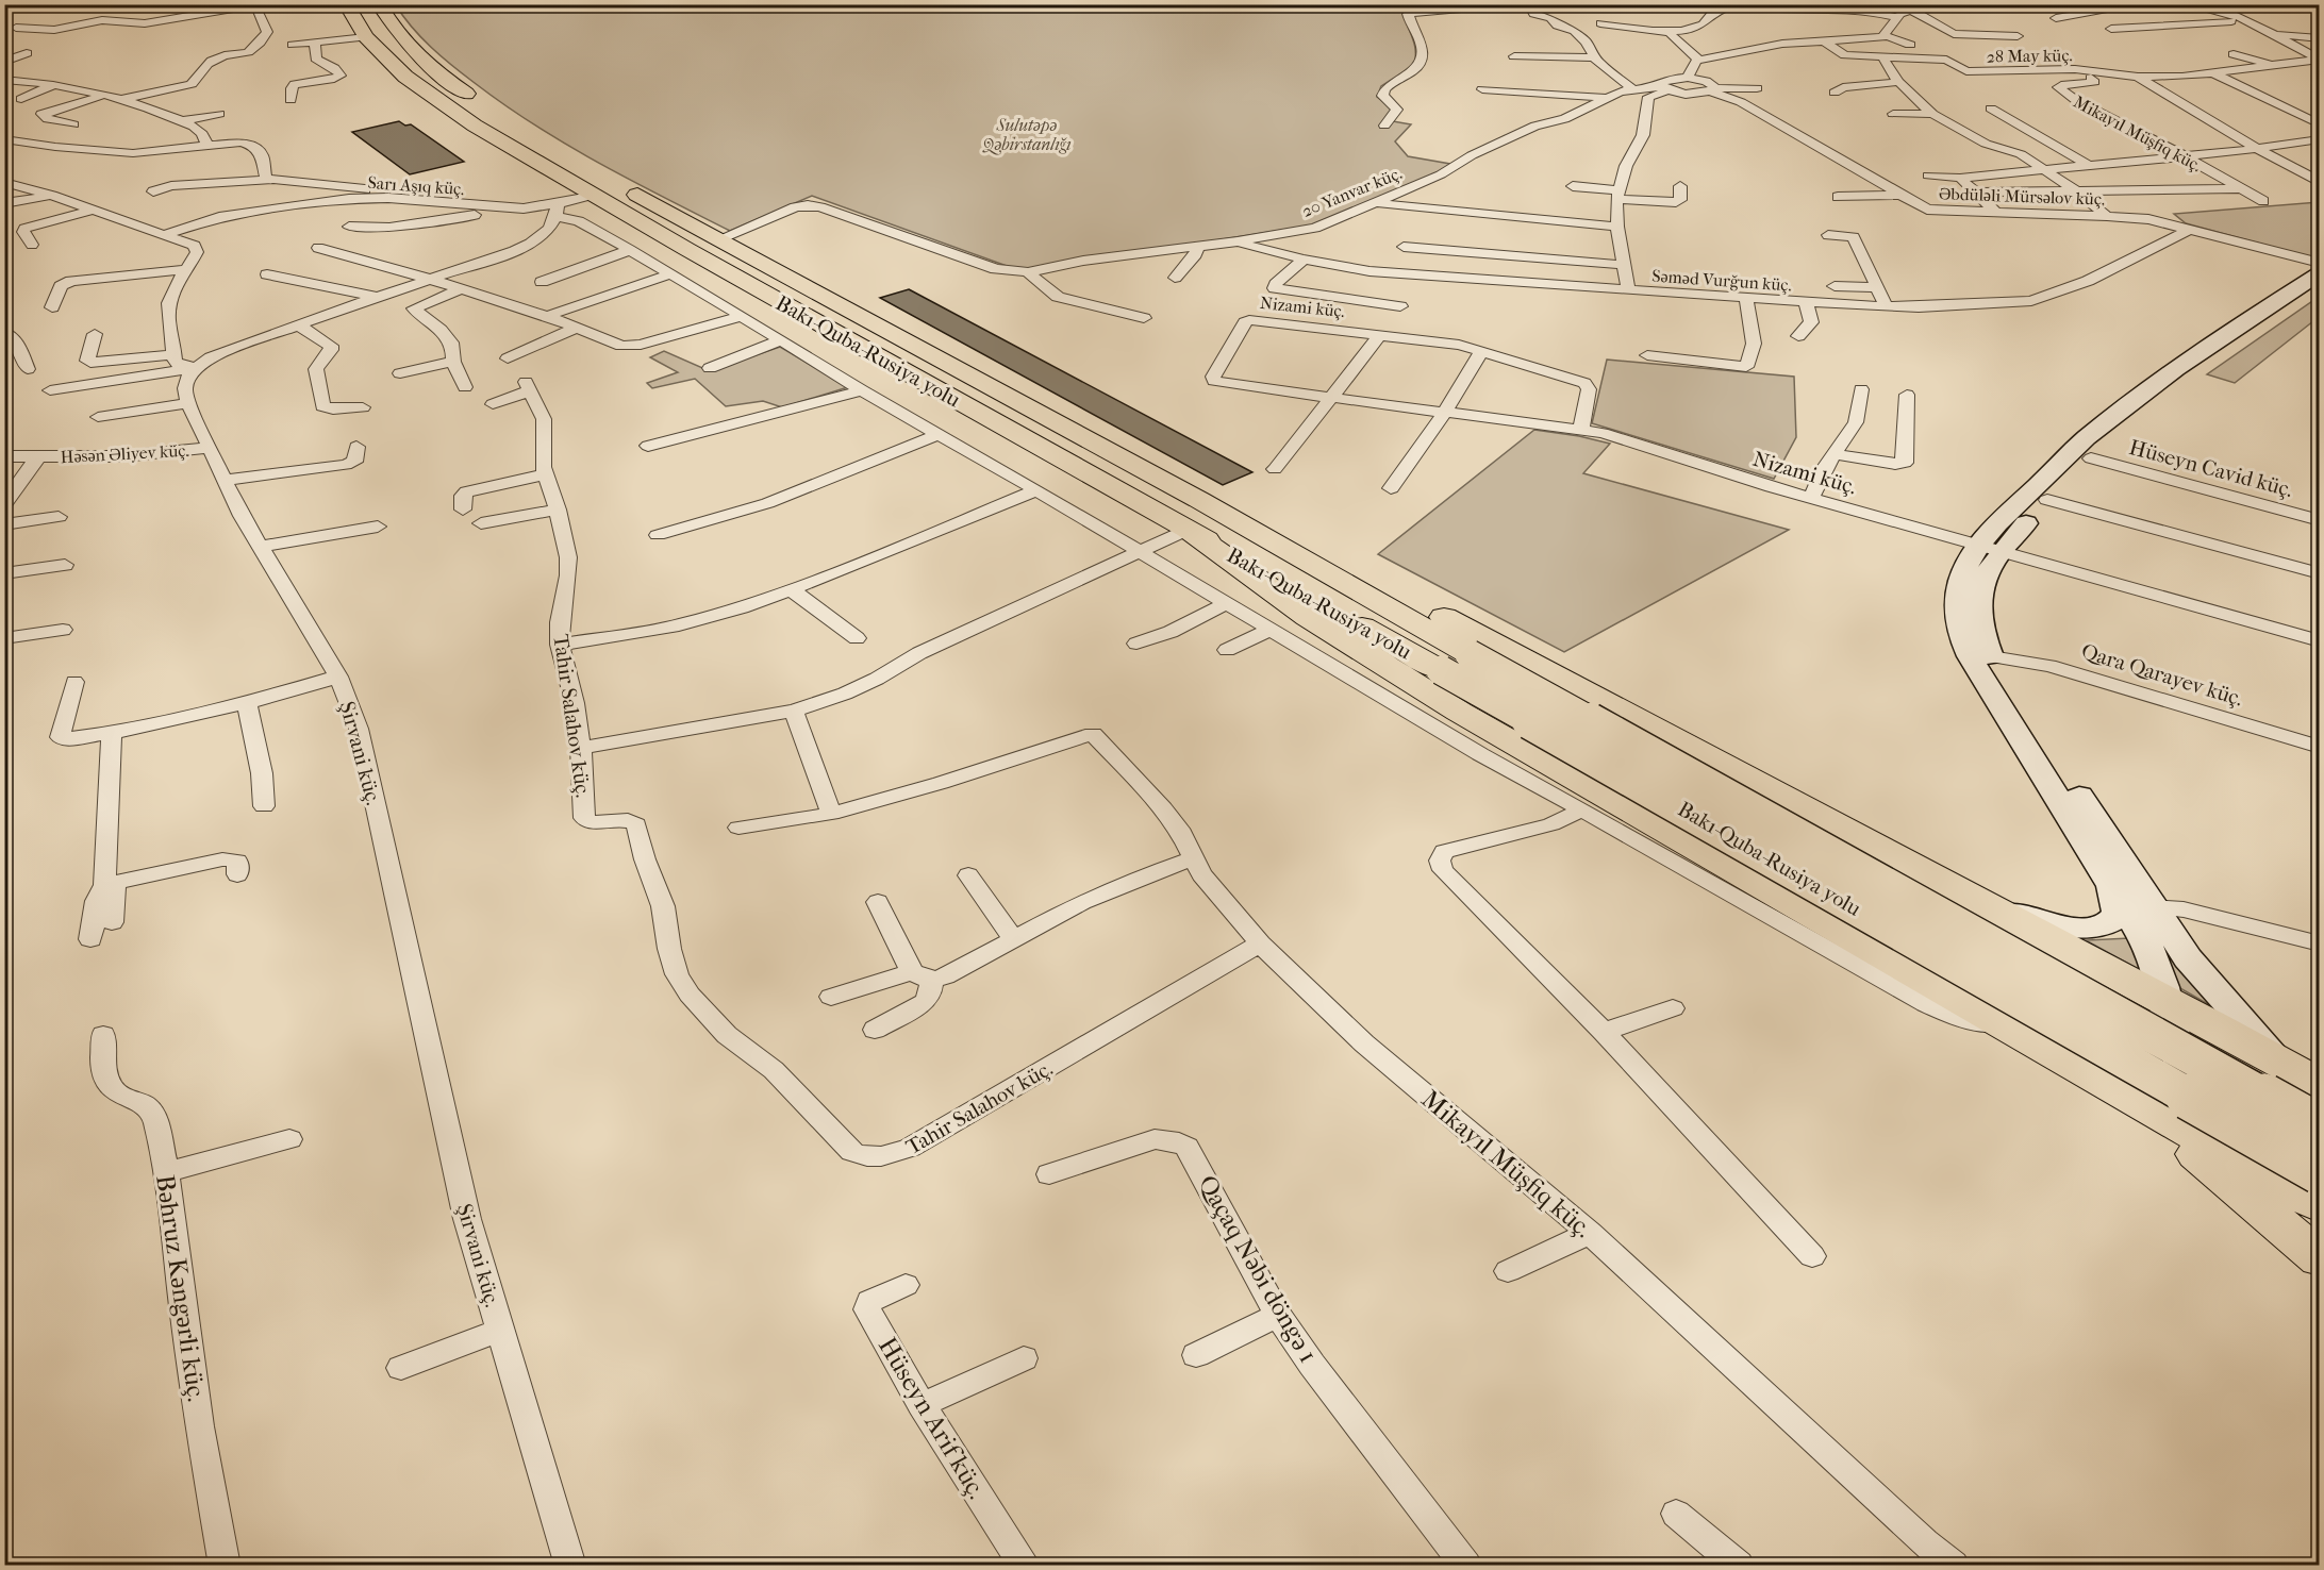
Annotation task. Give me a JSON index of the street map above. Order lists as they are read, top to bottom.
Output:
{
  "streets": {
    "highway": ["Bakı-Quba-Rusiya yolu"],
    "street": [
      "28 May küç.",
      "Mikayıl Müşfiq küç.",
      "Sarı Aşıq küç.",
      "20 Yanvar küç.",
      "Əbdüləli Mürsəlov küç.",
      "Səməd Vurğun küç.",
      "Nizami küç.",
      "Həsən Əliyev küç.",
      "Hüseyn Cavid küç.",
      "Qara Qarayev küç.",
      "Tahir Salahov küç.",
      "Şirvani küç.",
      "Qaçaq Nəbi döngə 1",
      "Bəhruz Kəngərli küç.",
      "Hüseyn Arif küç."
    ]
  },
  "crossings": [
    ["28 May küç.", "Mikayıl Müşfiq küç."],
    ["Mikayıl Müşfiq küç.", "Tahir Salahov küç."],
    ["Sarı Aşıq küç.", "Bakı-Quba-Rusiya yolu"],
    ["20 Yanvar küç.", "Səməd Vurğun küç."],
    ["Əbdüləli Mürsəlov küç.", "Səməd Vurğun küç."],
    ["Həsən Əliyev küç.", "Şirvani küç."]
  ],
  "parks": ["Sulutəpə Qəbirstanlığı"]
}
